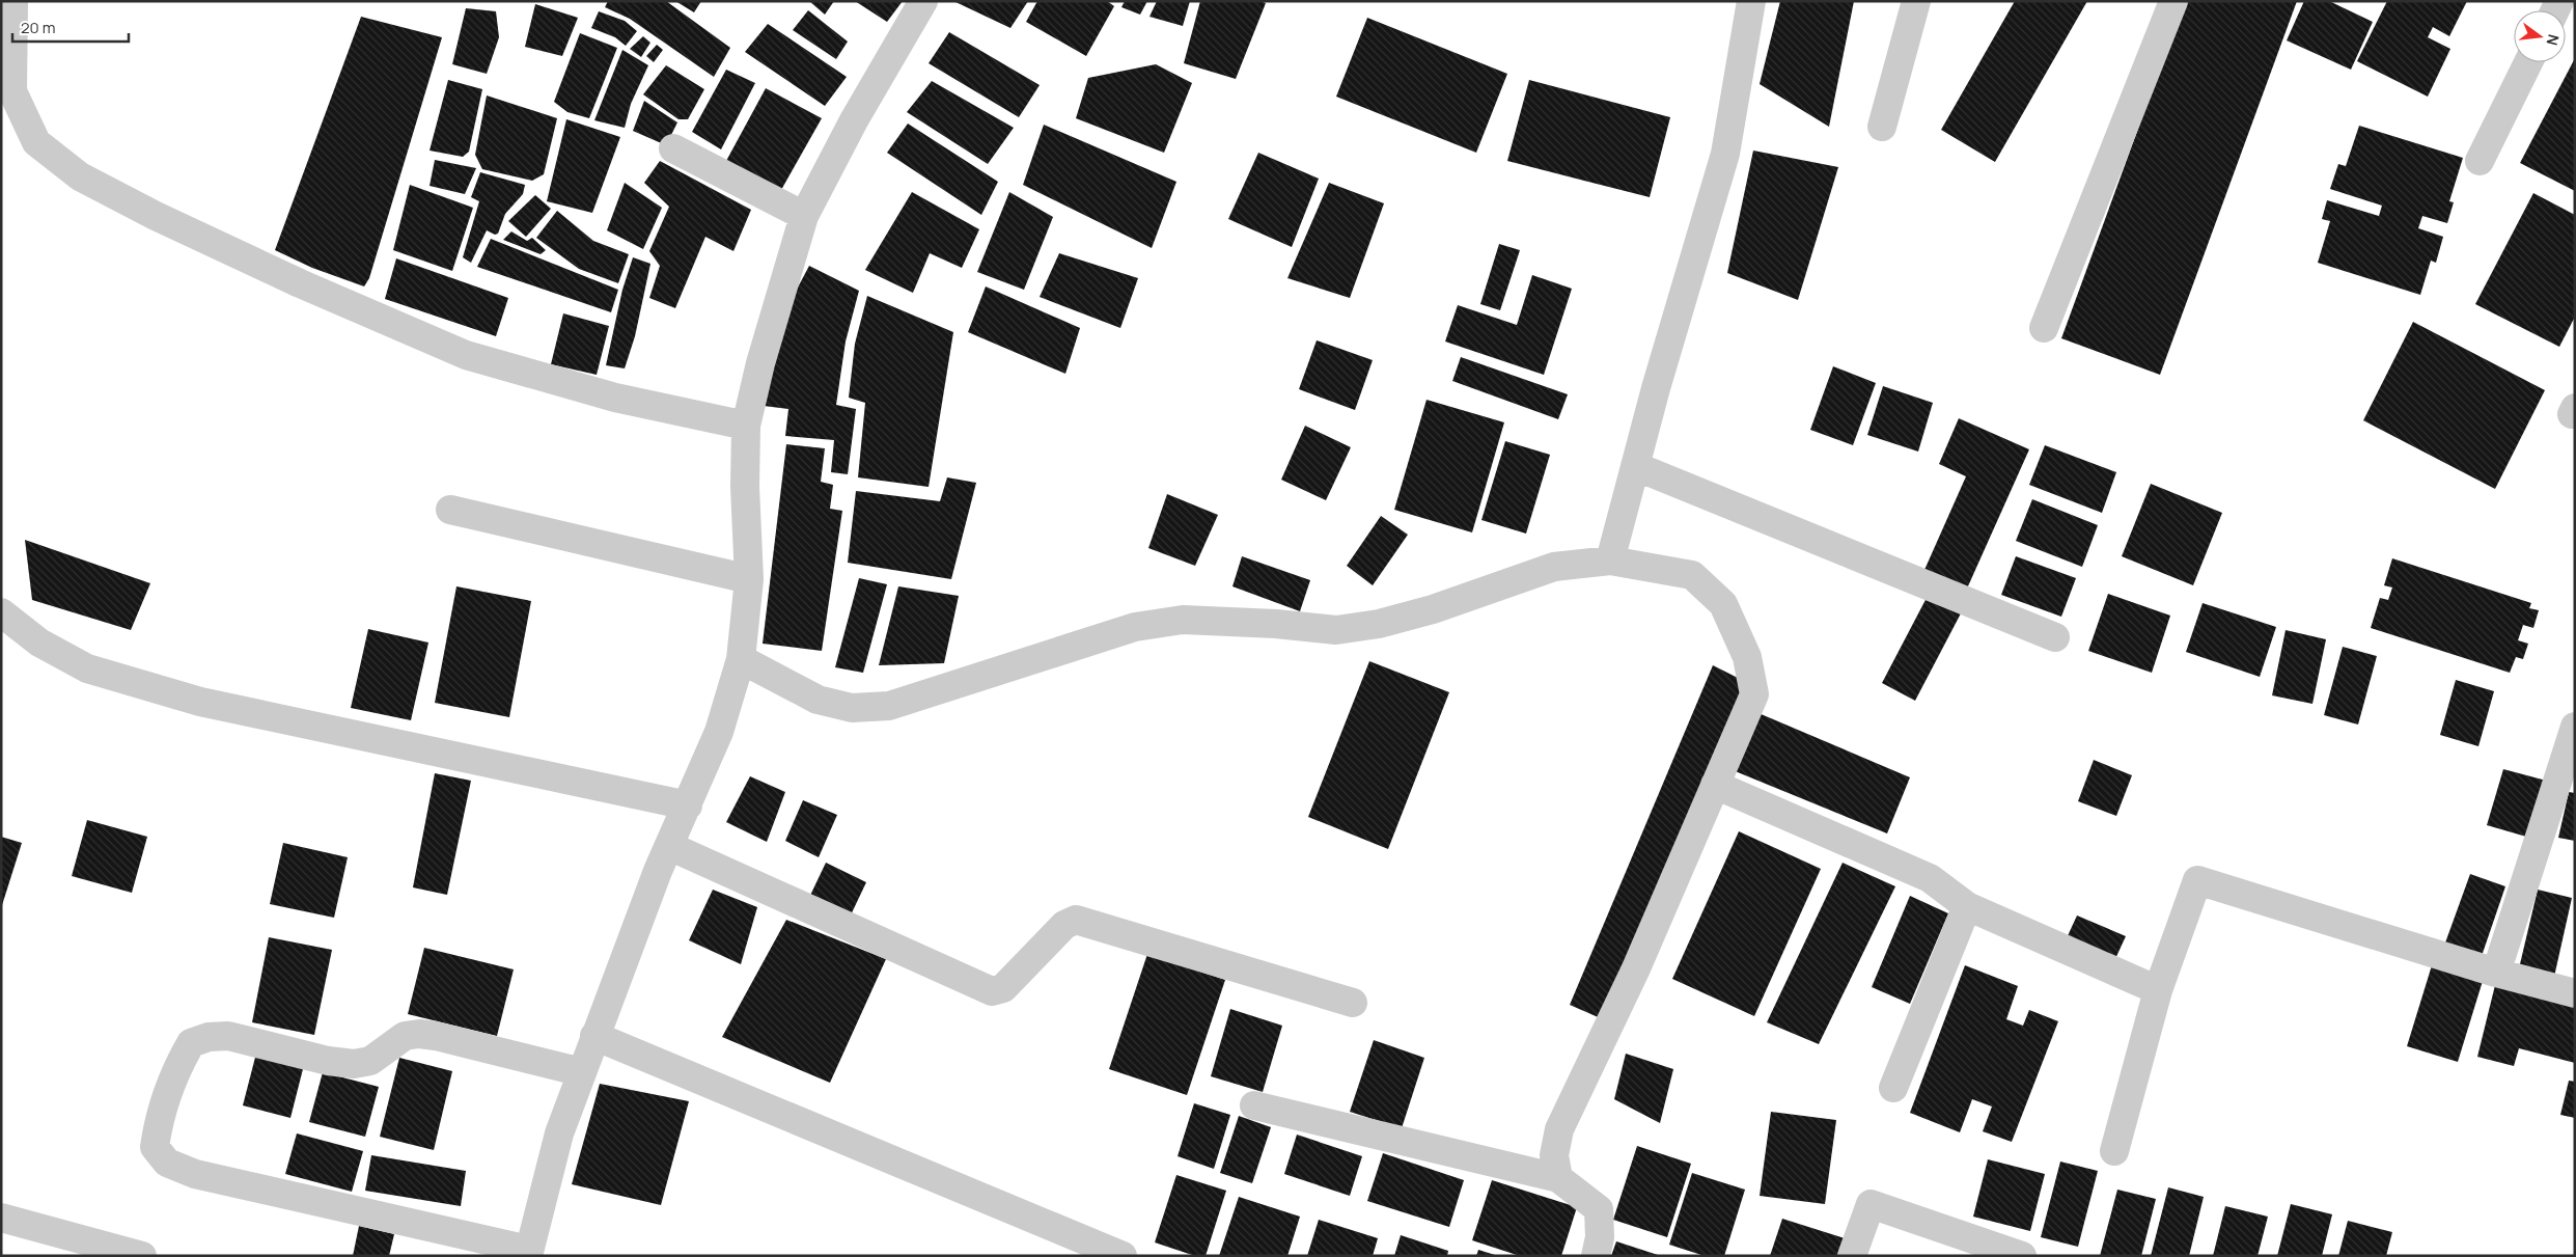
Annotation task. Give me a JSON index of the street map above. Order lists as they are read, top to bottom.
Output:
{
  "scale_bar": "20 m",
  "north": "right"
}
